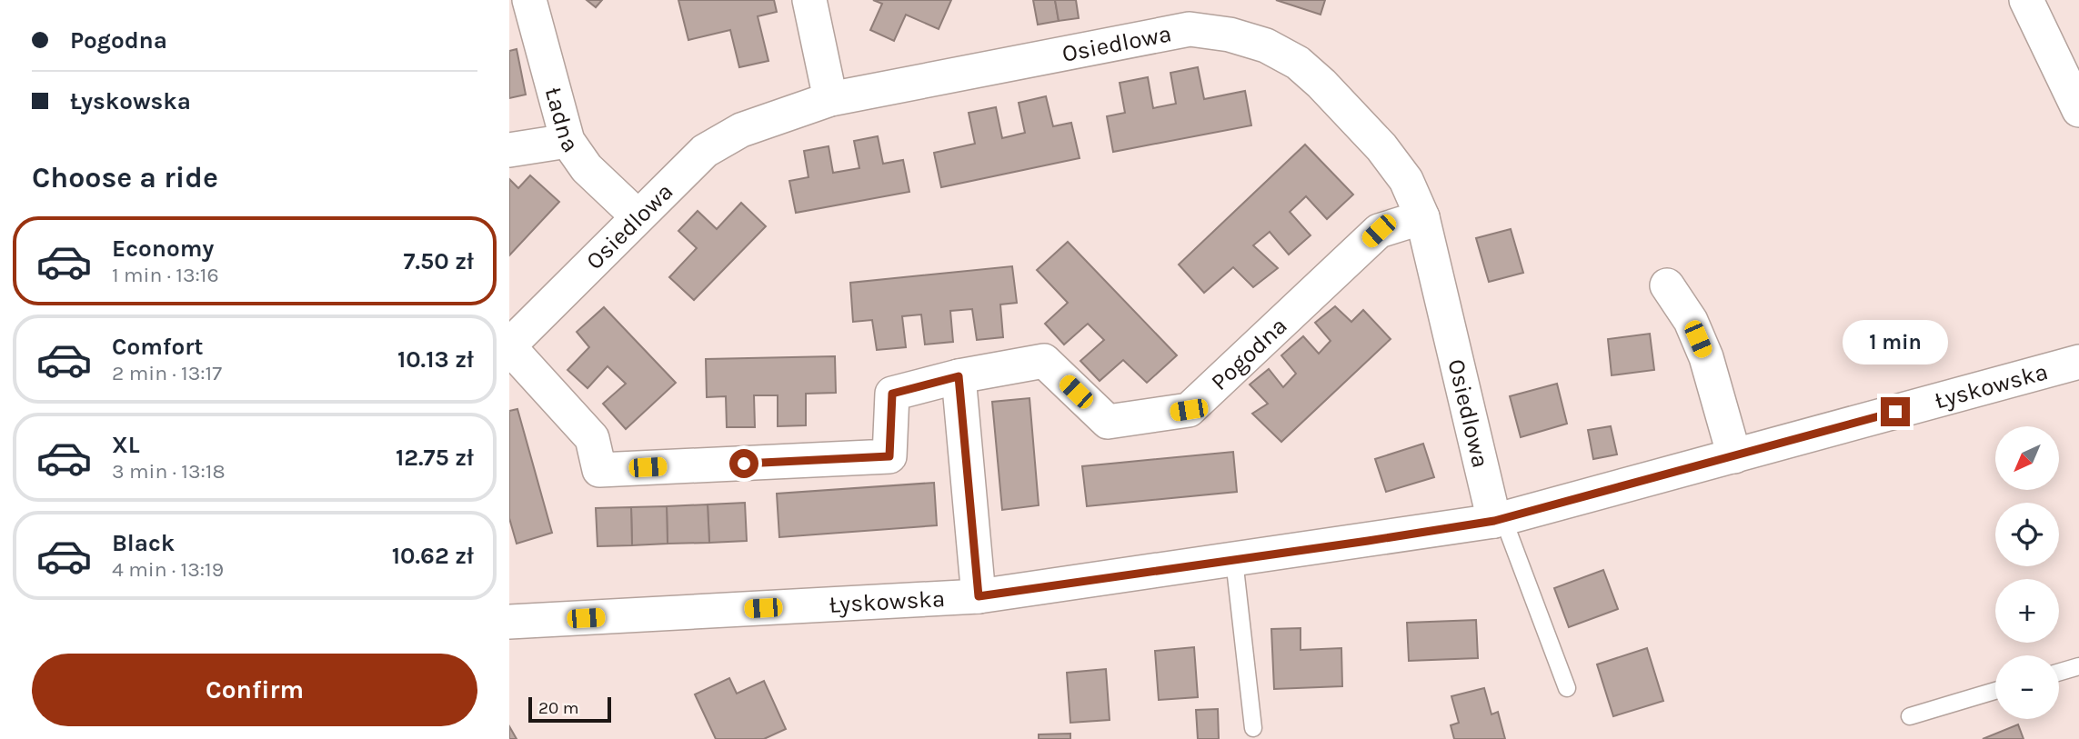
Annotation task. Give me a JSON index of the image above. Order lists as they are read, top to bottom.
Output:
{
  "streets": {
    "street": [
      "Osiedlowa",
      "Ładna",
      "Pogodna",
      "Łyskowska"
    ]
  },
  "crossings": [
    ["Osiedlowa", "Ładna"],
    ["Osiedlowa", "Pogodna"],
    ["Osiedlowa", "Łyskowska"]
  ],
  "scale_bar": "20 m",
  "north": "bottom left",
  "page": {
    "banner": ["Pogodna", "Łyskowska"],
    "heading": "Choose a ride",
    "list": [
      {
        "name": "Economy",
        "note": "1 min · 13:16",
        "value": "7.50 zł"
      },
      {
        "name": "Comfort",
        "note": "2 min · 13:17",
        "value": "10.13 zł"
      },
      {
        "name": "XL",
        "note": "3 min · 13:18",
        "value": "12.75 zł"
      },
      {
        "name": "Black",
        "note": "4 min · 13:19",
        "value": "10.62 zł"
      }
    ],
    "bubble": "1 min",
    "map_buttons": ["+", "−"],
    "buttons": "Confirm",
    "scale": "20 m"
  }
}
